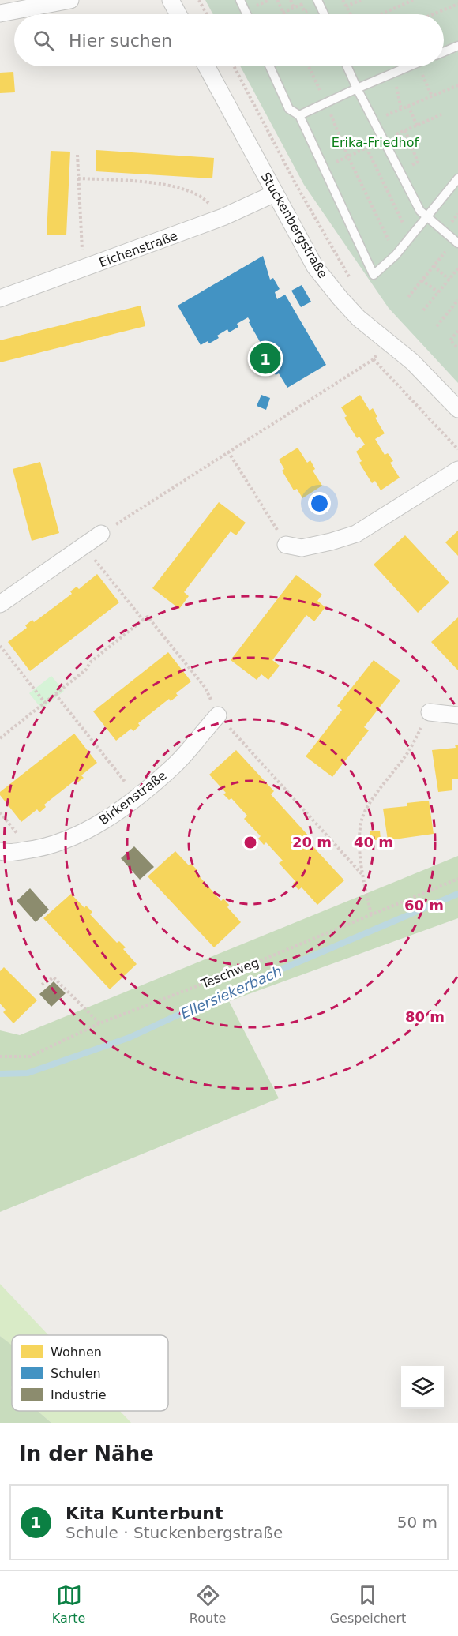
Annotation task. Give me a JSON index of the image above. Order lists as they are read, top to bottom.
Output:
{
  "streets": {
    "street": ["Stuckenbergstraße", "Eichenstraße", "Birkenstraße"],
    "path": ["Teschweg"]
  },
  "crossings": [
    ["Stuckenbergstraße", "Eichenstraße"]
  ],
  "water": ["Ellersiekerbach"],
  "parks": ["Erika-Friedhof"],
  "legend": ["Wohnen", "Schulen", "Industrie"],
  "page": {
    "search": "Hier suchen",
    "pins": "1",
    "heading": "In der Nähe",
    "list": [
      {
        "mark": "1",
        "name": "Kita Kunterbunt",
        "note": "Schule · Stuckenbergstraße",
        "value": "50 m"
      }
    ],
    "nav": ["Karte", "Route", "Gespeichert"]
  },
  "rings": [
    "20 m",
    "40 m",
    "60 m",
    "80 m"
  ]
}
